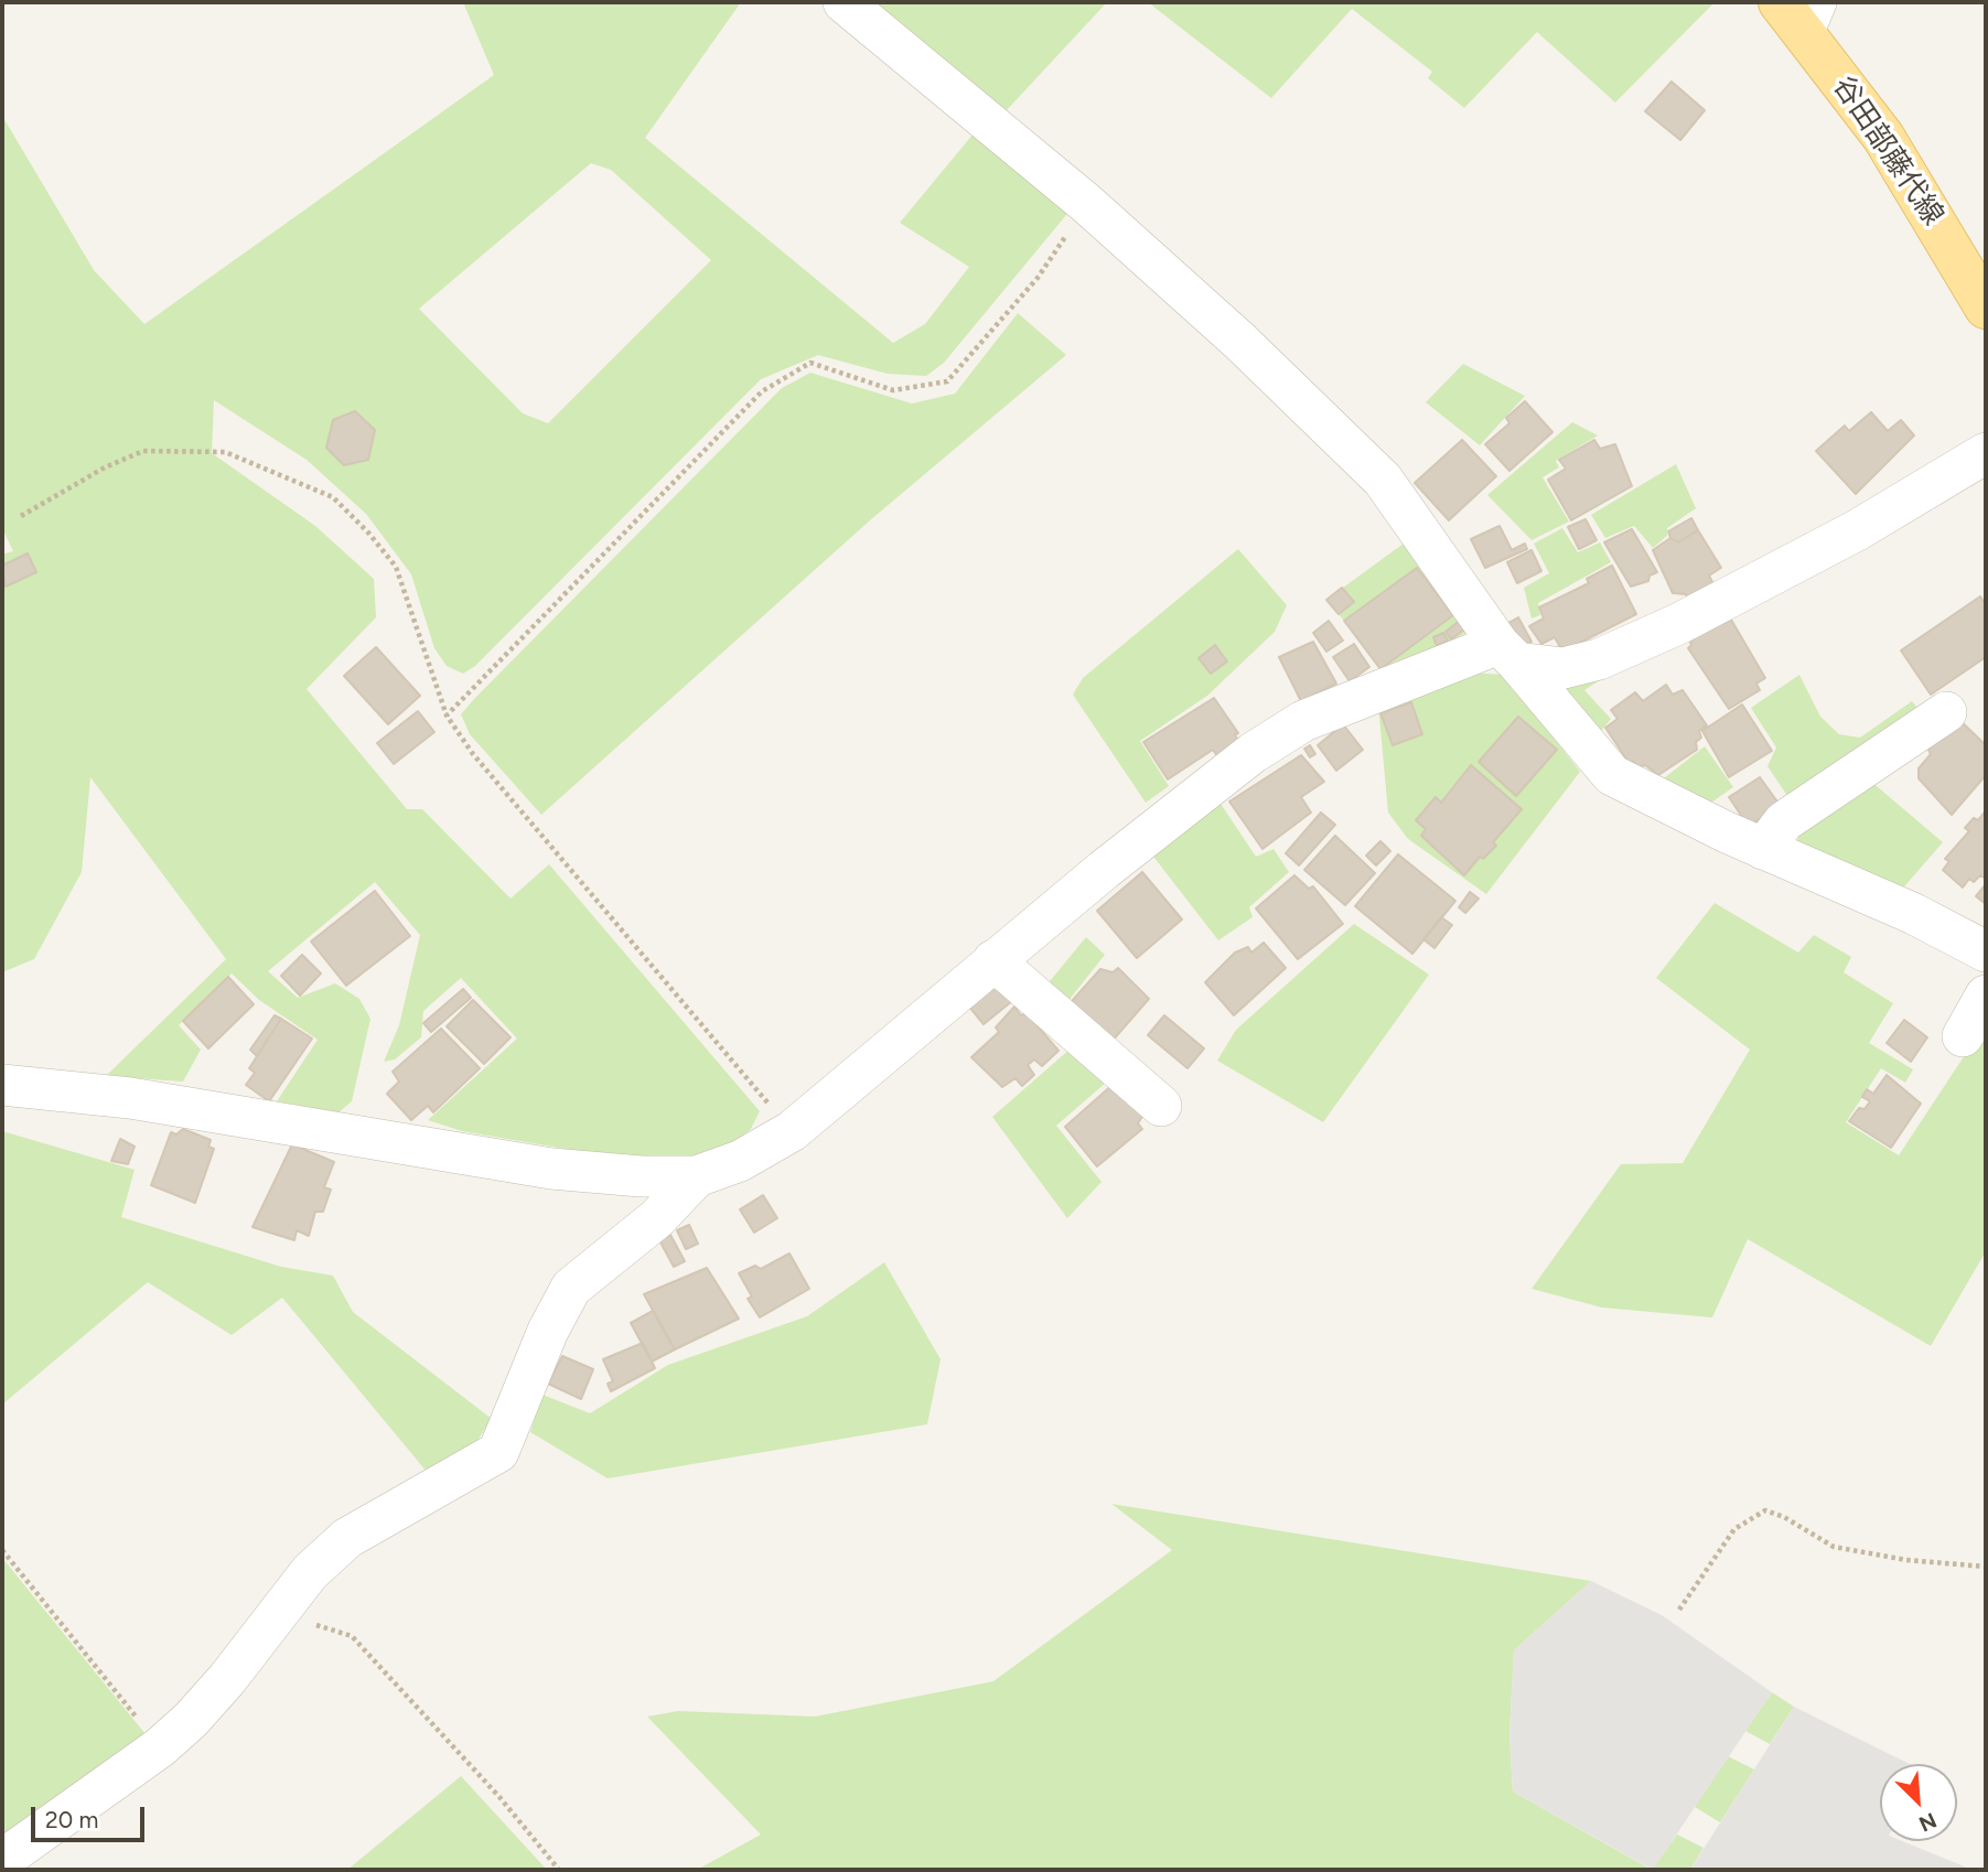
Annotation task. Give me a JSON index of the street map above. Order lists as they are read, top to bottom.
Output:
{
  "streets": {
    "main road": ["谷田部藤代線"]
  },
  "scale_bar": "20 m",
  "north": "bottom right"
}
